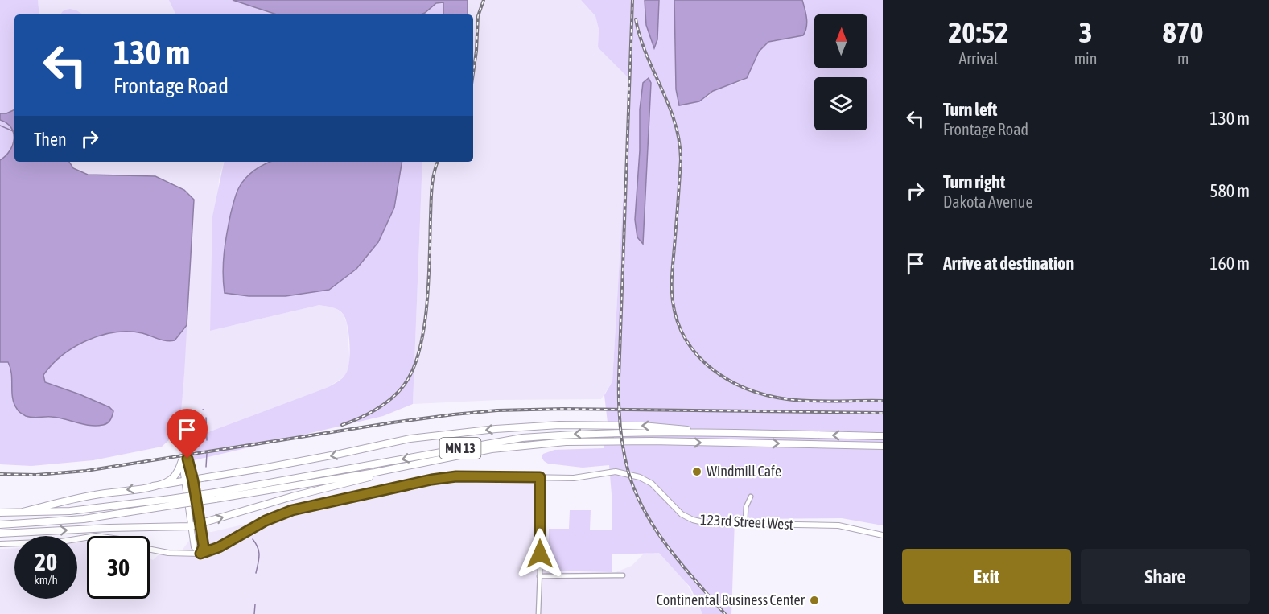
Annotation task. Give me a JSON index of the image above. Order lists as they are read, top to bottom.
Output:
{
  "streets": {
    "highway": ["MN 13"],
    "street": ["123rd Street West"]
  },
  "places": ["Windmill Cafe", "Continental Business Center"],
  "north": "top",
  "page": {
    "eta": [
      "20:52",
      "Arrival",
      "3",
      "min",
      "870",
      "m"
    ],
    "turn": ["130 m", "Frontage Road"],
    "list": [
      {
        "name": "Turn left",
        "note": "Frontage Road",
        "value": "130 m"
      },
      {
        "name": "Turn right",
        "note": "Dakota Avenue",
        "value": "580 m"
      },
      {
        "name": "Arrive at destination",
        "value": "160 m"
      }
    ],
    "then": "Then",
    "speed": "20 km/h",
    "limit": "30",
    "buttons": ["Exit", "Share"]
  }
}
